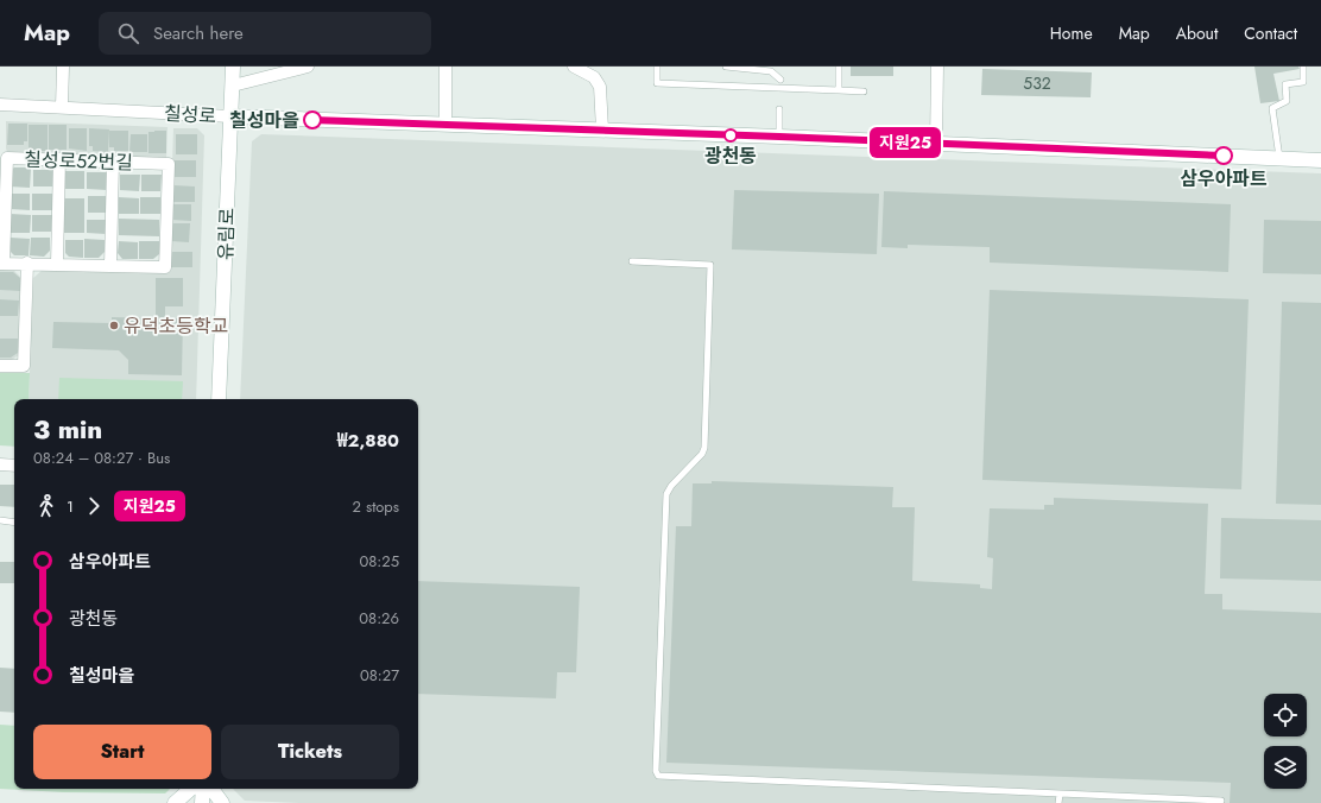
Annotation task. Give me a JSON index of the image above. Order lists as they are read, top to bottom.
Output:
{
  "streets": {
    "street": ["칠성로", "칠성로52번길", "유림로"]
  },
  "crossings": [
    ["칠성로", "유림로"]
  ],
  "places": [
    "칠성마을",
    "광천동",
    "삼우아파트",
    "유덕초등학교"
  ],
  "lines": ["bus line 지원25"],
  "house_numbers": ["532"],
  "page": {
    "header": "Map",
    "search": "Search here",
    "nav": [
      "Home",
      "Map",
      "About",
      "Contact"
    ],
    "on_map": "지원25",
    "heading": ["3 min", "08:24 – 08:27 · Bus", "₩2,880"],
    "legs": ["1", "지원25", "2 stops"],
    "list": [
      {
        "name": "삼우아파트",
        "value": "08:25"
      },
      {
        "name": "광천동",
        "value": "08:26"
      },
      {
        "name": "칠성마을",
        "value": "08:27"
      }
    ],
    "buttons": ["Start", "Tickets"]
  }
}
